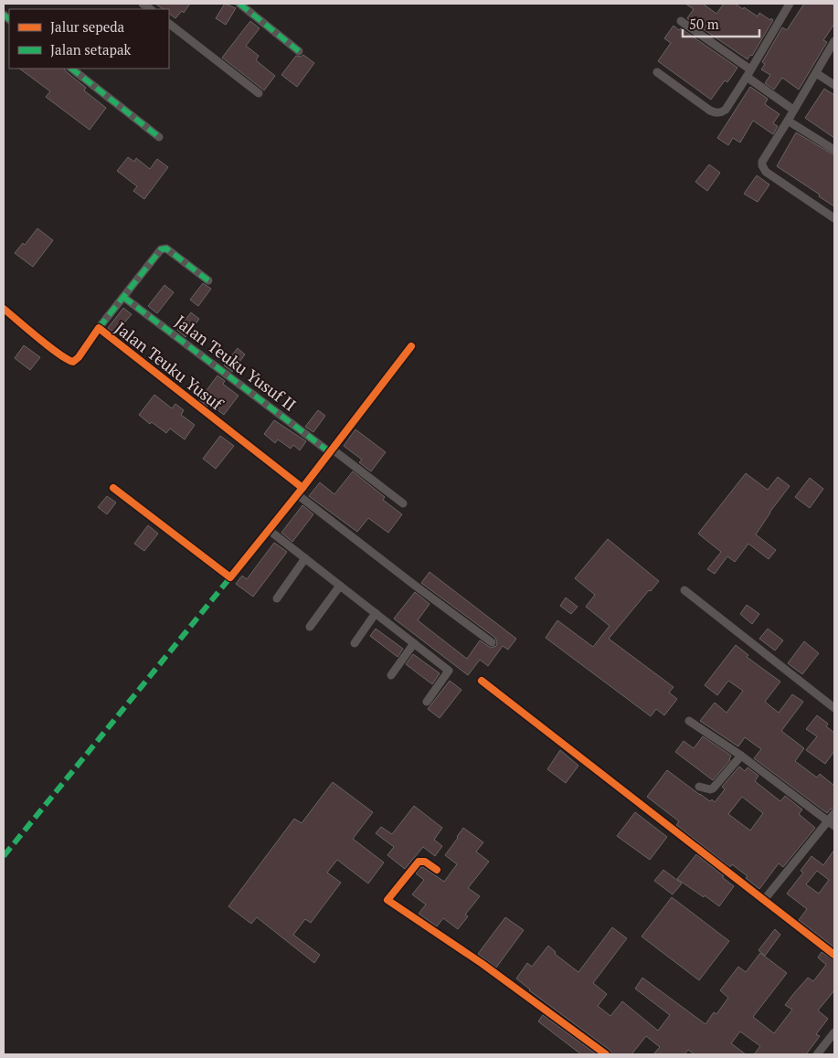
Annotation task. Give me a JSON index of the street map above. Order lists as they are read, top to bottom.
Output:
{
  "streets": {
    "street": ["Jalan Teuku Yusuf II", "Jalan Teuku Yusuf"]
  },
  "legend": ["Jalur sepeda", "Jalan setapak"],
  "scale_bar": "50 m"
}
